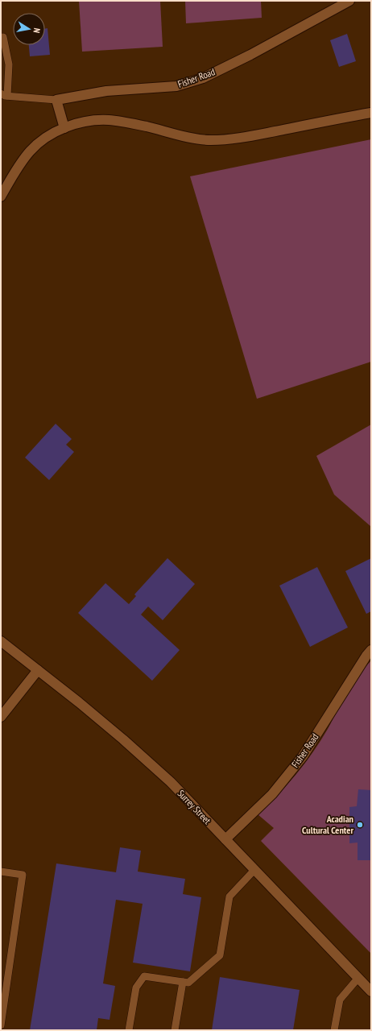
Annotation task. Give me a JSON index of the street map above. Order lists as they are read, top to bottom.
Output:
{
  "streets": {
    "street": ["Fisher Road", "Surrey Street"]
  },
  "crossings": [
    ["Fisher Road", "Surrey Street"]
  ],
  "places": ["Acadian Cultural Center"],
  "north": "right"
}
